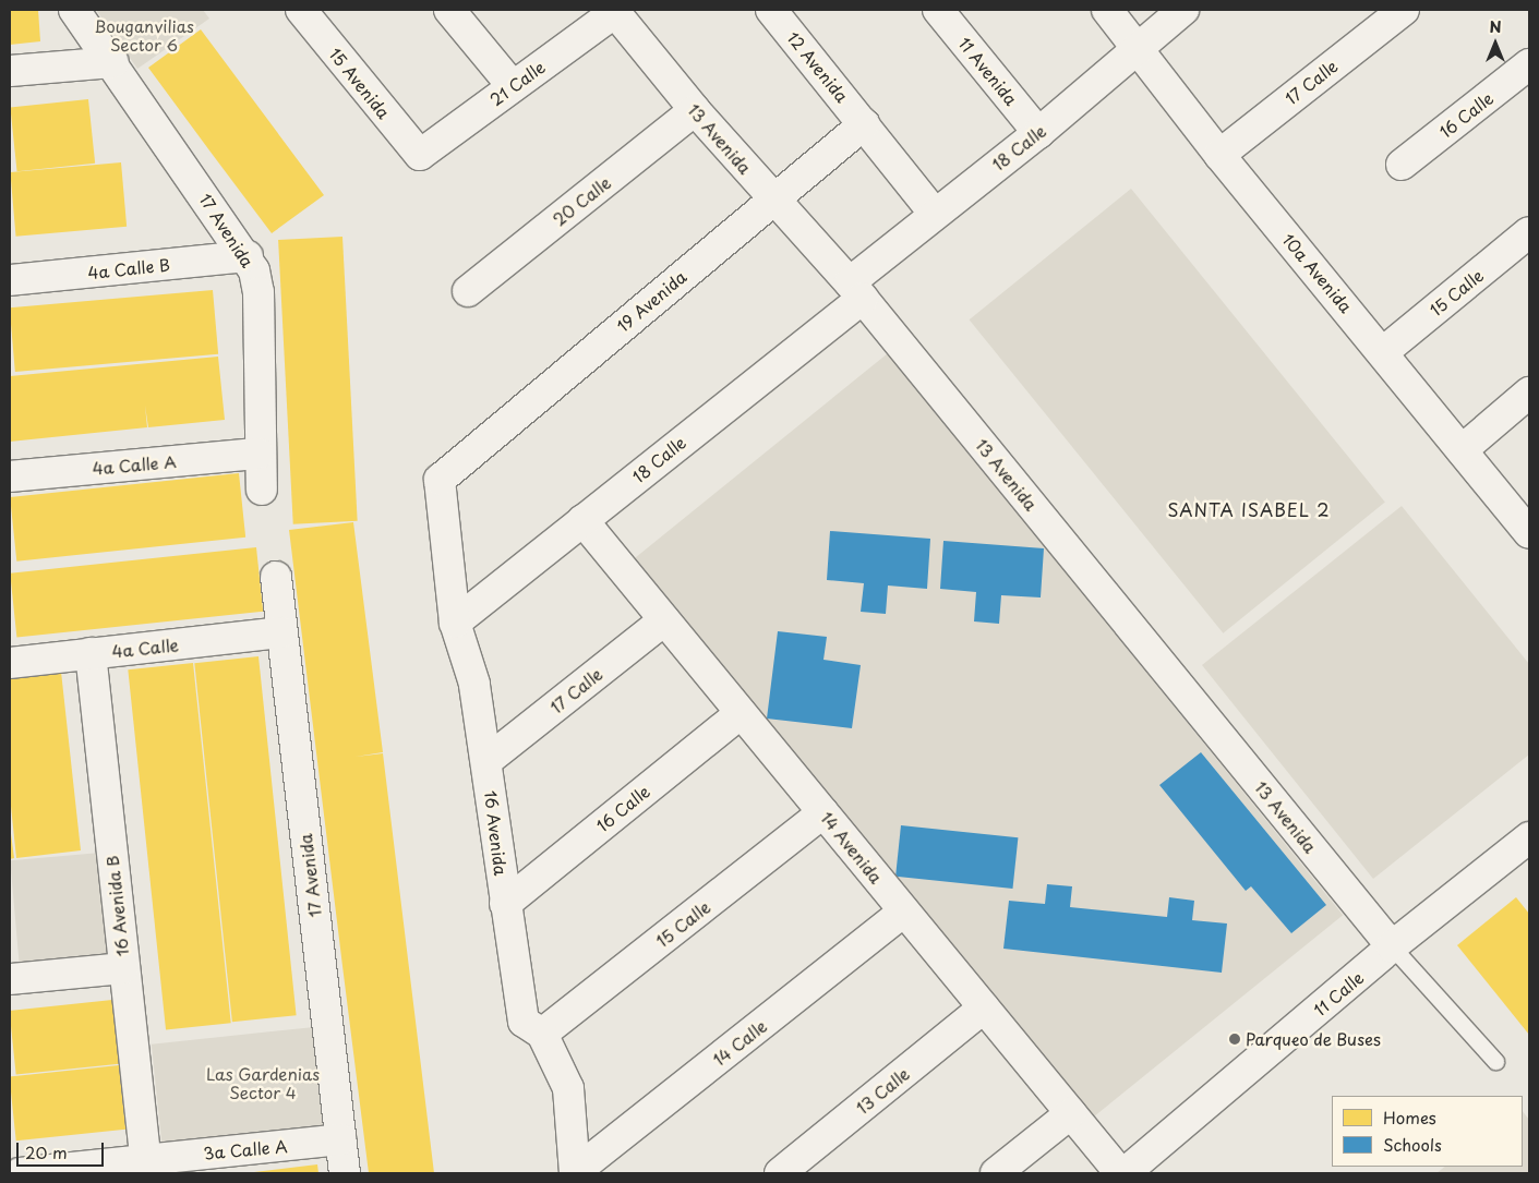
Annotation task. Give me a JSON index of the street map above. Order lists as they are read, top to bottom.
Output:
{
  "streets": {
    "street": [
      "12 Avenida",
      "11 Avenida",
      "17 Calle",
      "15 Avenida",
      "21 Calle",
      "16 Calle",
      "13 Avenida",
      "18 Calle",
      "20 Calle",
      "17 Avenida",
      "4a Calle B",
      "10a Avenida",
      "15 Calle",
      "19 Avenida",
      "4a Calle A",
      "4a Calle",
      "16 Avenida",
      "14 Avenida",
      "16 Avenida B",
      "11 Calle",
      "14 Calle",
      "13 Calle",
      "3a Calle A"
    ]
  },
  "crossings": [
    ["12 Avenida", "18 Calle"],
    ["12 Avenida", "19 Avenida"],
    ["11 Avenida", "18 Calle"],
    ["17 Calle", "10a Avenida"],
    ["17 Calle", "16 Avenida"],
    ["17 Calle", "14 Avenida"],
    ["15 Avenida", "21 Calle"],
    ["21 Calle", "13 Avenida"],
    ["16 Calle", "16 Avenida"],
    ["16 Calle", "14 Avenida"],
    ["13 Avenida", "18 Calle"],
    ["13 Avenida", "20 Calle"],
    ["13 Avenida", "19 Avenida"],
    ["13 Avenida", "11 Calle"],
    ["18 Calle", "10a Avenida"],
    ["18 Calle", "16 Avenida"],
    ["18 Calle", "14 Avenida"],
    ["17 Avenida", "4a Calle B"],
    ["17 Avenida", "4a Calle A"],
    ["17 Avenida", "4a Calle"],
    ["17 Avenida", "3a Calle A"],
    ["10a Avenida", "15 Calle"],
    ["15 Calle", "16 Avenida"],
    ["15 Calle", "14 Avenida"],
    ["19 Avenida", "16 Avenida"],
    ["4a Calle", "16 Avenida B"],
    ["16 Avenida", "14 Calle"],
    ["14 Avenida", "11 Calle"],
    ["14 Avenida", "14 Calle"],
    ["14 Avenida", "13 Calle"],
    ["16 Avenida B", "3a Calle A"]
  ],
  "districts": ["SANTA ISABEL 2"],
  "parks": ["Bouganvilias Sector 6", "Las Gardenias Sector 4"],
  "places": ["Parqueo de Buses"],
  "legend": ["Homes", "Schools"],
  "scale_bar": "20 m",
  "north": "top"
}
